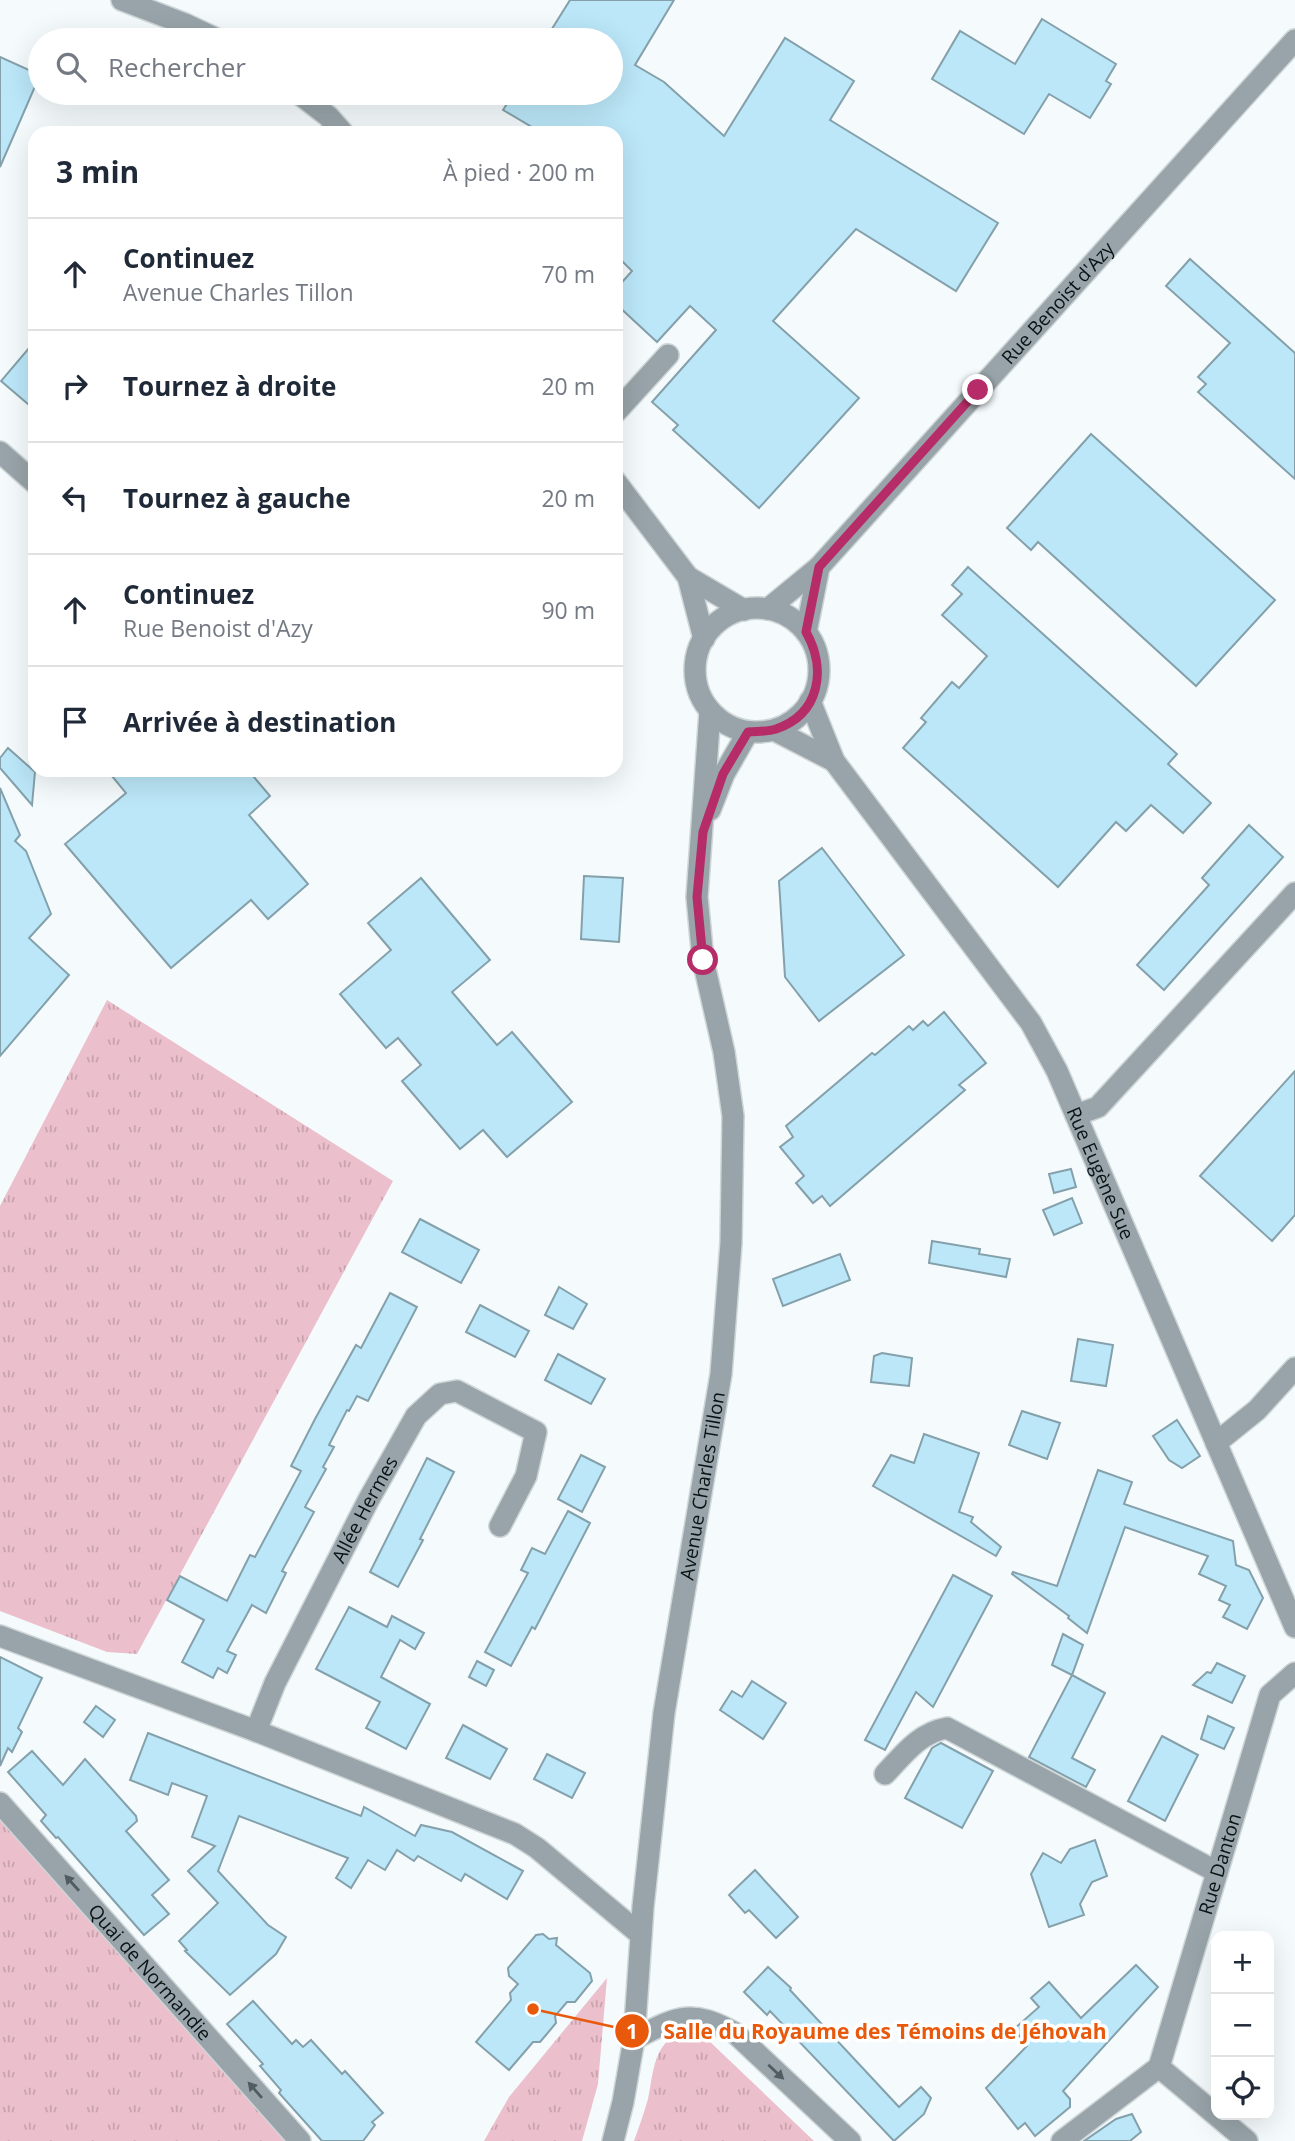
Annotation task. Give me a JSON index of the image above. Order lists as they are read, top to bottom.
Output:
{
  "streets": {
    "street": [
      "Rue Benoist d'Azy",
      "Rue Eugène Sue",
      "Avenue Charles Tillon",
      "Allée Hermes",
      "Rue Danton",
      "Quai de Normandie"
    ]
  },
  "crossings": [
    ["Rue Benoist d'Azy", "Rue Eugène Sue"],
    ["Rue Benoist d'Azy", "Avenue Charles Tillon"],
    ["Rue Eugène Sue", "Avenue Charles Tillon"]
  ],
  "one_way": ["Quai de Normandie"],
  "places": ["Salle du Royaume des Témoins de Jéhovah"],
  "page": {
    "search": "Rechercher",
    "heading": ["3 min", "À pied · 200 m"],
    "list": [
      ["Continuez", "Avenue Charles Tillon", "70 m"],
      ["Tournez à droite", "20 m"],
      ["Tournez à gauche", "20 m"],
      ["Continuez", "Rue Benoist d'Azy", "90 m"],
      "Arrivée à destination"
    ],
    "map_buttons": ["+", "−"]
  }
}
